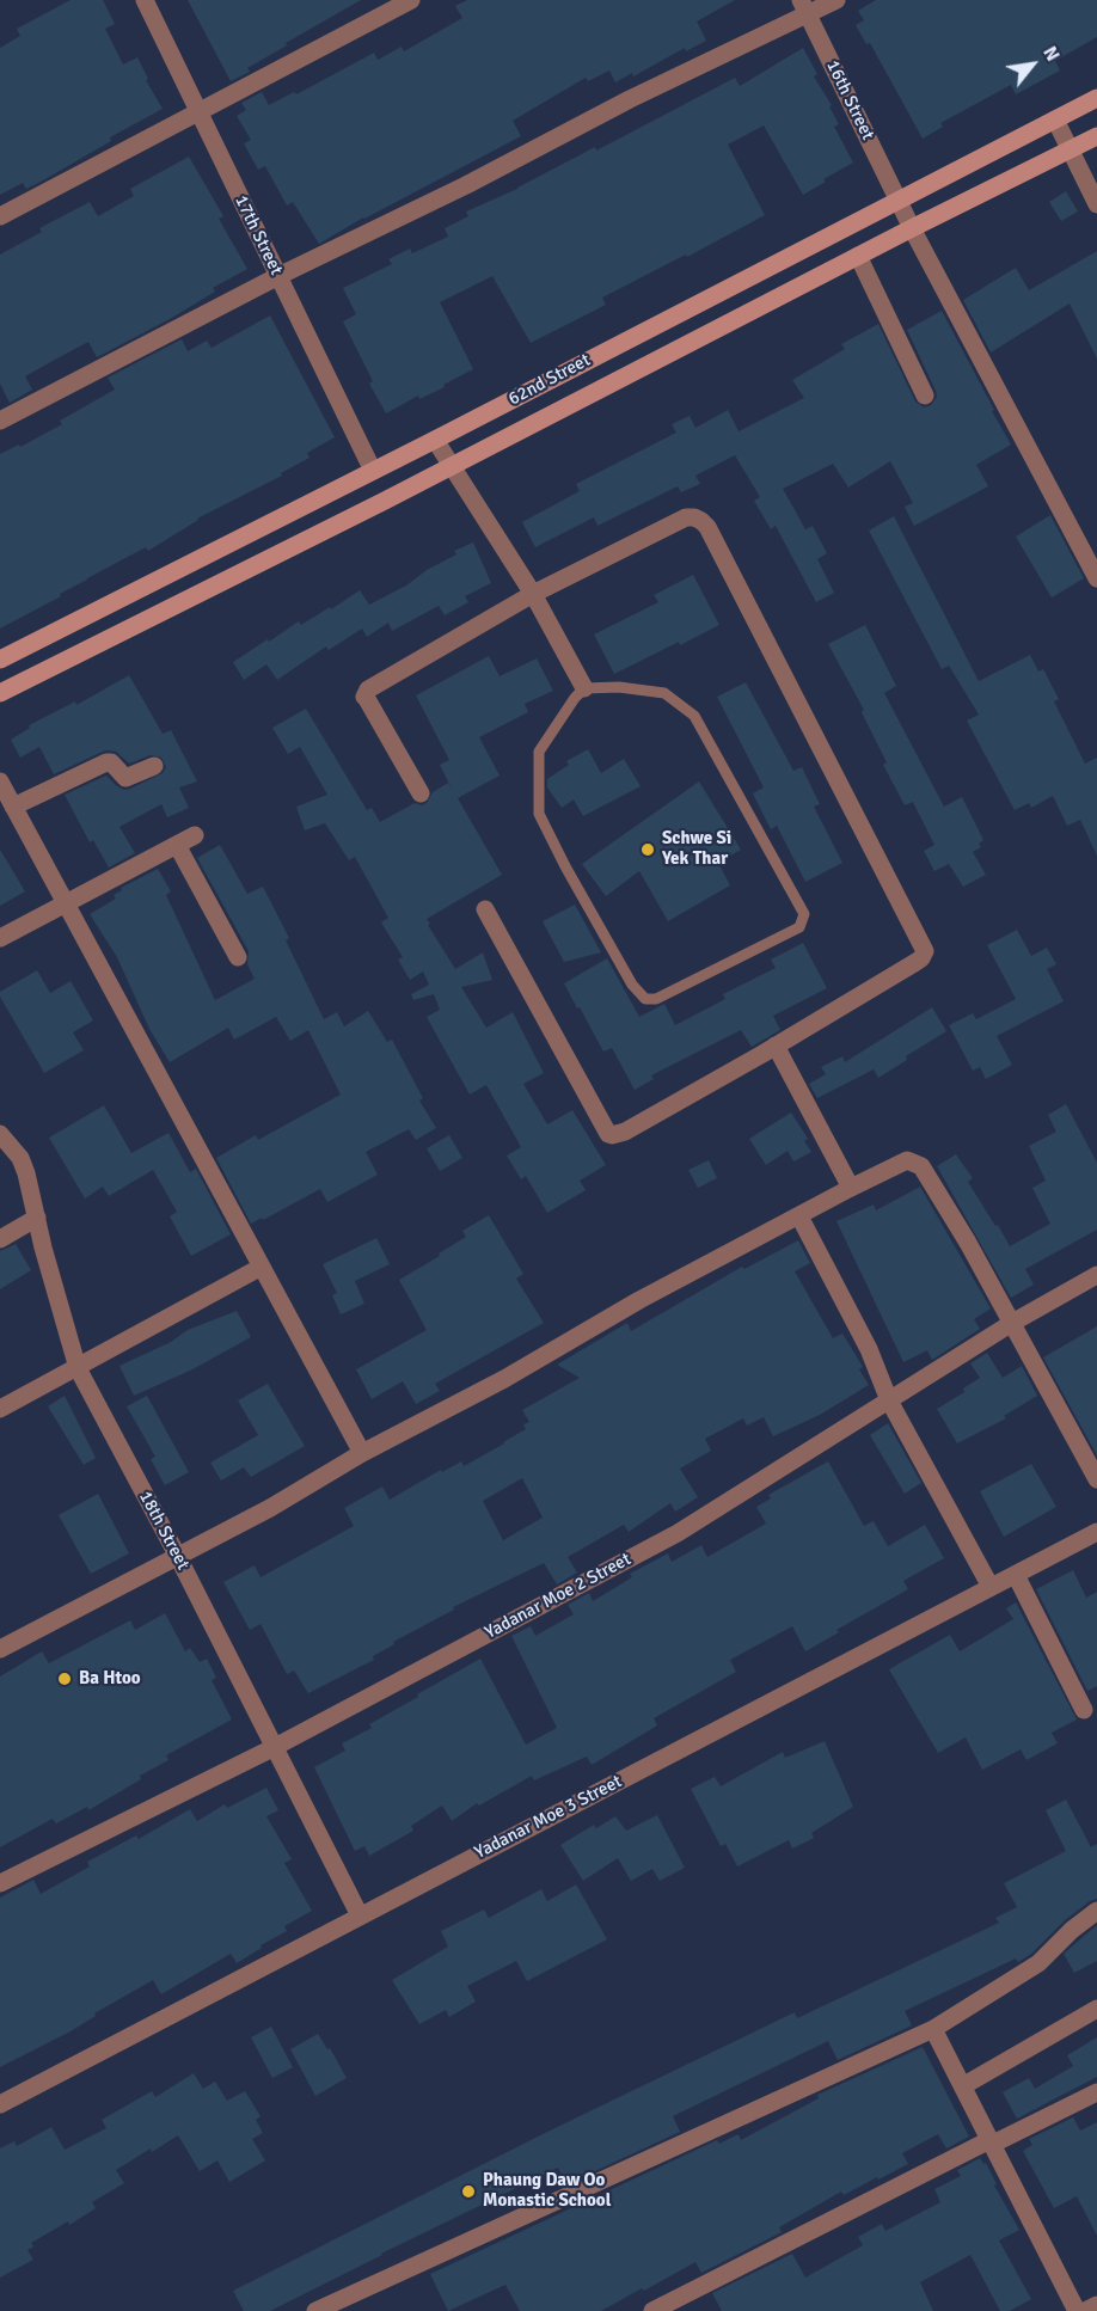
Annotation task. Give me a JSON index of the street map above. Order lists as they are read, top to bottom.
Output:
{
  "streets": {
    "main road": ["62nd Street"],
    "street": [
      "16th Street",
      "17th Street",
      "18th Street",
      "Yadanar Moe 2 Street",
      "Yadanar Moe 3 Street"
    ]
  },
  "crossings": [
    ["16th Street", "62nd Street"],
    ["17th Street", "62nd Street"],
    ["18th Street", "Yadanar Moe 2 Street"],
    ["18th Street", "Yadanar Moe 3 Street"]
  ],
  "places": ["Schwe Si Yek Thar", "Ba Htoo", "Phaung Daw Oo Monastic School"],
  "north": "top right"
}
